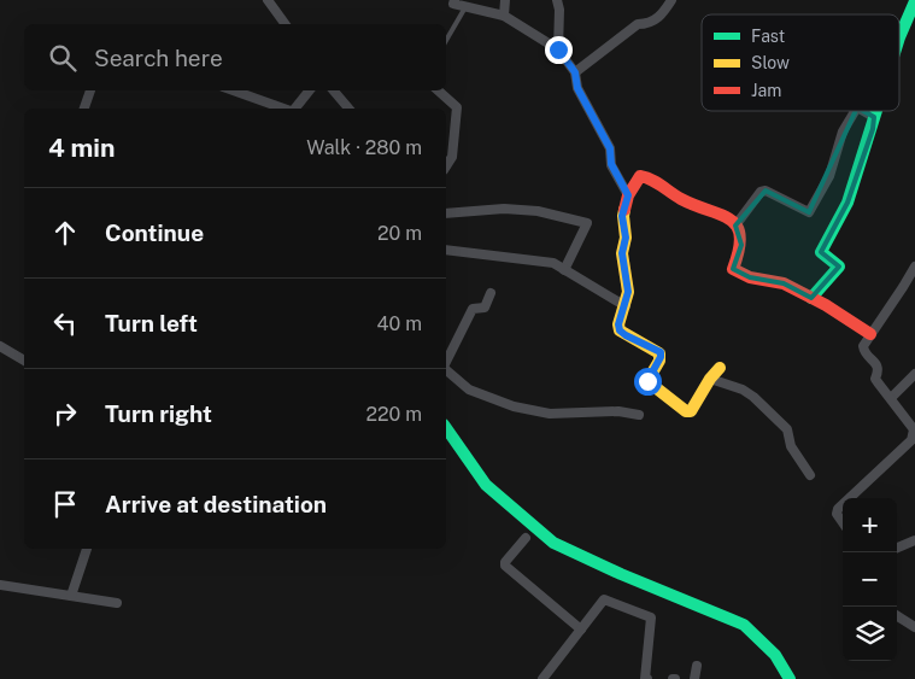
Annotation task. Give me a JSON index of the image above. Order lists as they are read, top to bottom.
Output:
{
  "legend": ["Fast", "Slow", "Jam"],
  "page": {
    "search": "Search here",
    "heading": ["4 min", "Walk · 280 m"],
    "list": [
      ["Continue", "20 m"],
      ["Turn left", "40 m"],
      ["Turn right", "220 m"],
      "Arrive at destination"
    ],
    "map_buttons": ["+", "−"]
  }
}
